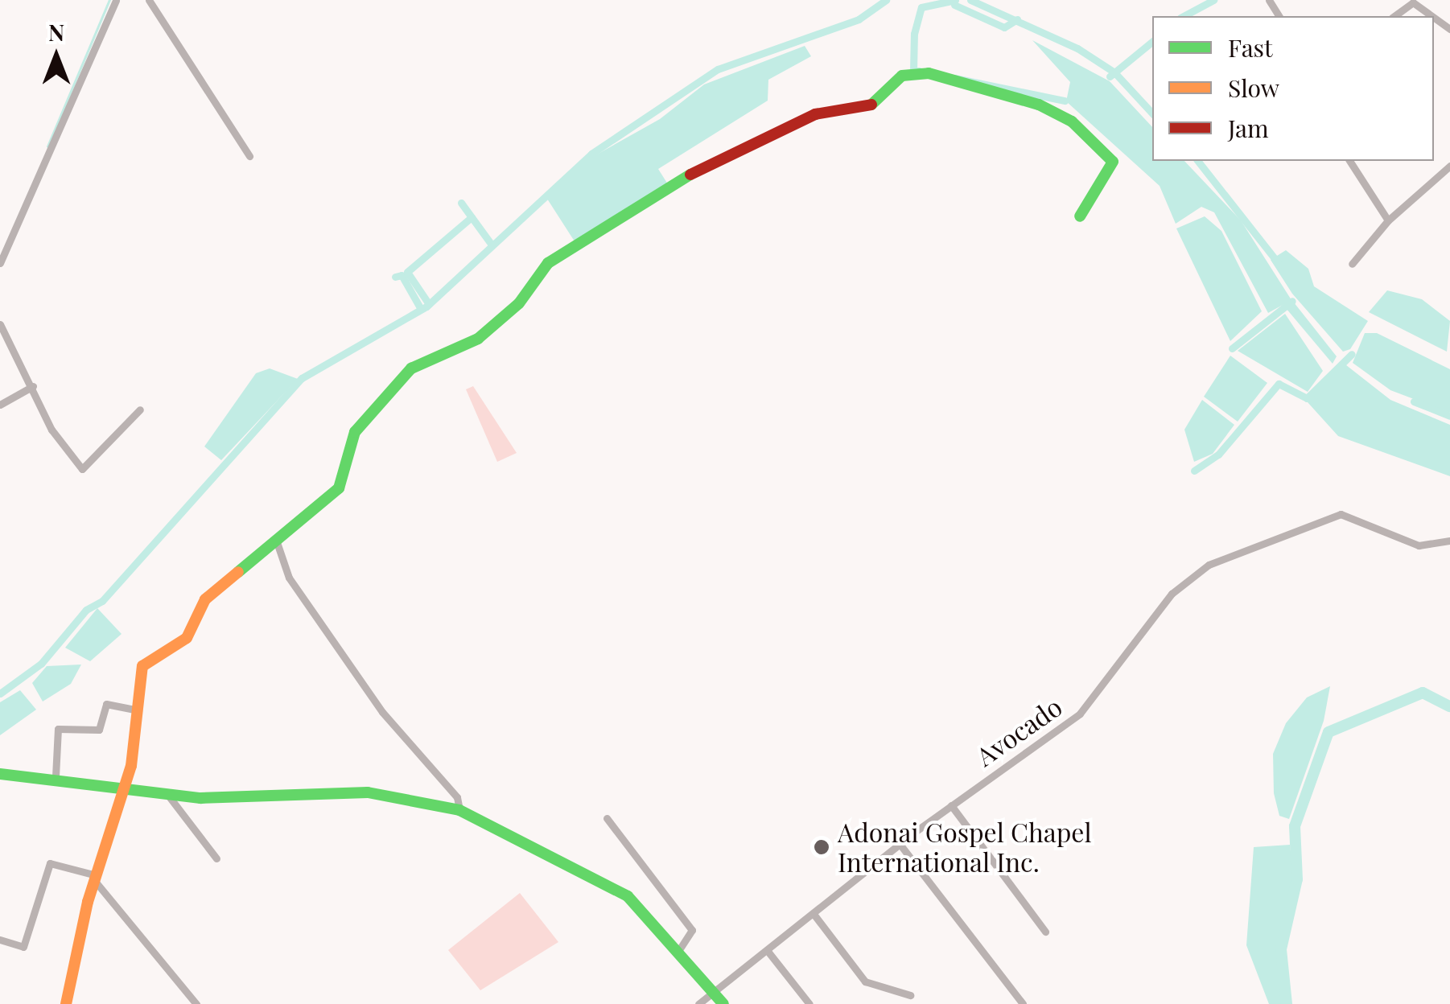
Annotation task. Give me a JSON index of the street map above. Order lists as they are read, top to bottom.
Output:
{
  "streets": {
    "street": ["Avocado"]
  },
  "places": ["Adonai Gospel Chapel International Inc."],
  "legend": ["Fast", "Slow", "Jam"],
  "north": "top"
}
